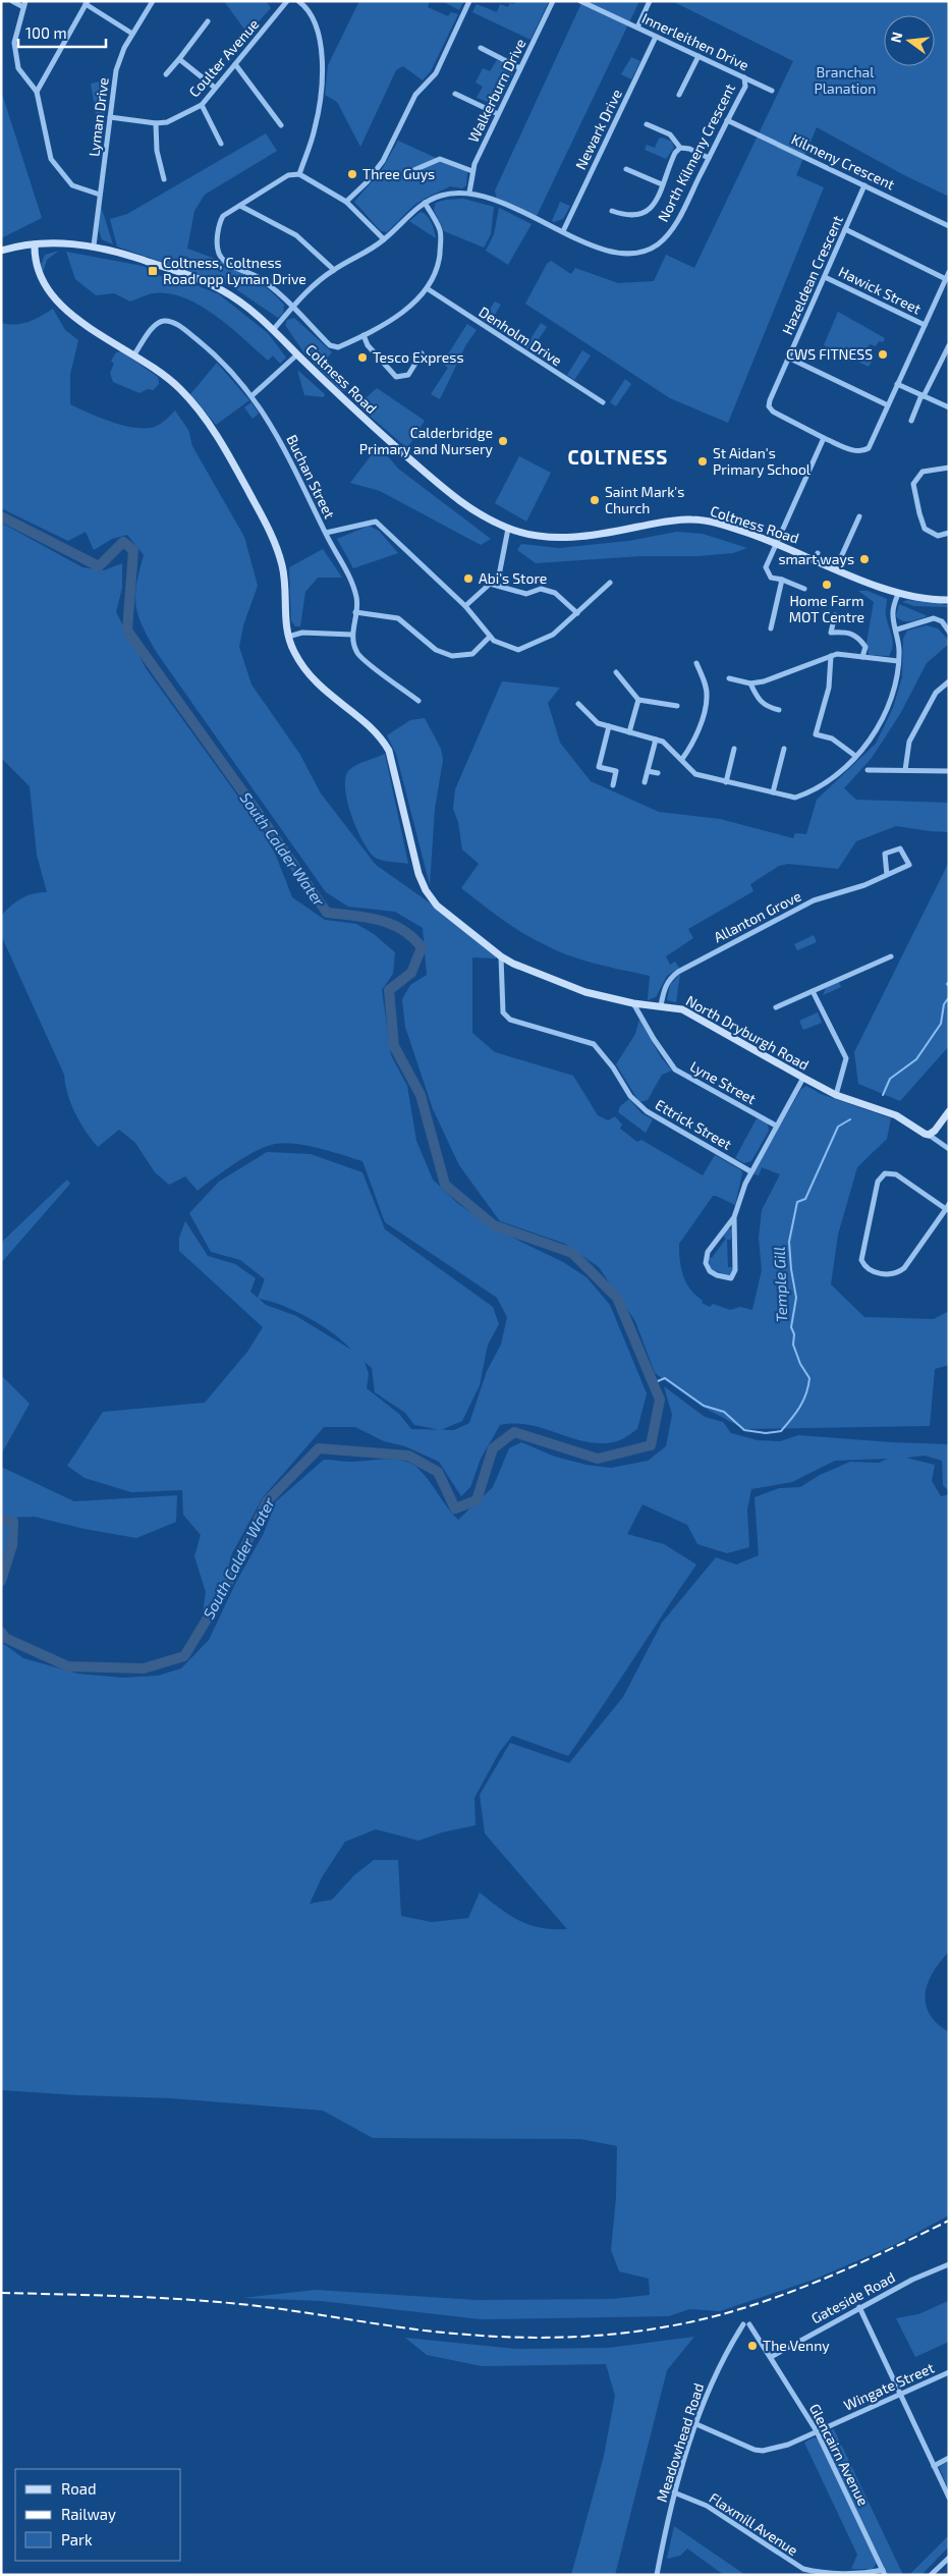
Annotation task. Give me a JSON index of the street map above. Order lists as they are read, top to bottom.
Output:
{
  "streets": {
    "street": [
      "Innerleithen Drive",
      "Coulter Avenue",
      "Walkerburn Drive",
      "Lyman Drive",
      "Newark Drive",
      "North Kilmeny Crescent",
      "Kilmeny Crescent",
      "Hazeldean Crescent",
      "Hawick Street",
      "Denholm Drive",
      "Coltness Road",
      "Buchan Street",
      "Allanton Grove",
      "North Dryburgh Road",
      "Lyne Street",
      "Ettrick Street",
      "Gateside Road",
      "Wingate Street",
      "Meadowhead Road",
      "Glencairn Avenue",
      "Flaxmill Avenue"
    ]
  },
  "crossings": [
    ["Innerleithen Drive", "Newark Drive"],
    ["Innerleithen Drive", "North Kilmeny Crescent"],
    ["Coulter Avenue", "Lyman Drive"],
    ["Walkerburn Drive", "North Kilmeny Crescent"],
    ["Lyman Drive", "Coltness Road"],
    ["Newark Drive", "North Kilmeny Crescent"],
    ["North Kilmeny Crescent", "Kilmeny Crescent"],
    ["North Kilmeny Crescent", "Coltness Road"],
    ["Kilmeny Crescent", "Hazeldean Crescent"],
    ["Hazeldean Crescent", "Hawick Street"],
    ["Coltness Road", "North Dryburgh Road"],
    ["Buchan Street", "North Dryburgh Road"],
    ["Allanton Grove", "North Dryburgh Road"],
    ["North Dryburgh Road", "Lyne Street"],
    ["North Dryburgh Road", "Ettrick Street"],
    ["Gateside Road", "Glencairn Avenue"],
    ["Wingate Street", "Meadowhead Road"],
    ["Wingate Street", "Glencairn Avenue"],
    ["Meadowhead Road", "Glencairn Avenue"],
    ["Meadowhead Road", "Flaxmill Avenue"],
    ["Glencairn Avenue", "Flaxmill Avenue"]
  ],
  "districts": ["COLTNESS"],
  "water": ["South Calder Water", "Temple Gill"],
  "parks": ["Branchal Planation"],
  "places": {
    "other": [
      "Three Guys",
      "CWS FITNESS",
      "Tesco Express",
      "Calderbridge Primary and Nursery",
      "St Aidan's Primary School",
      "Saint Mark's Church",
      "smart ways",
      "Abi's Store",
      "Home Farm MOT Centre",
      "The Venny"
    ],
    "transit": ["Coltness, Coltness Road opp Lyman Drive"]
  },
  "legend": ["Road", "Railway", "Park"],
  "scale_bar": "100 m",
  "north": "left"
}
